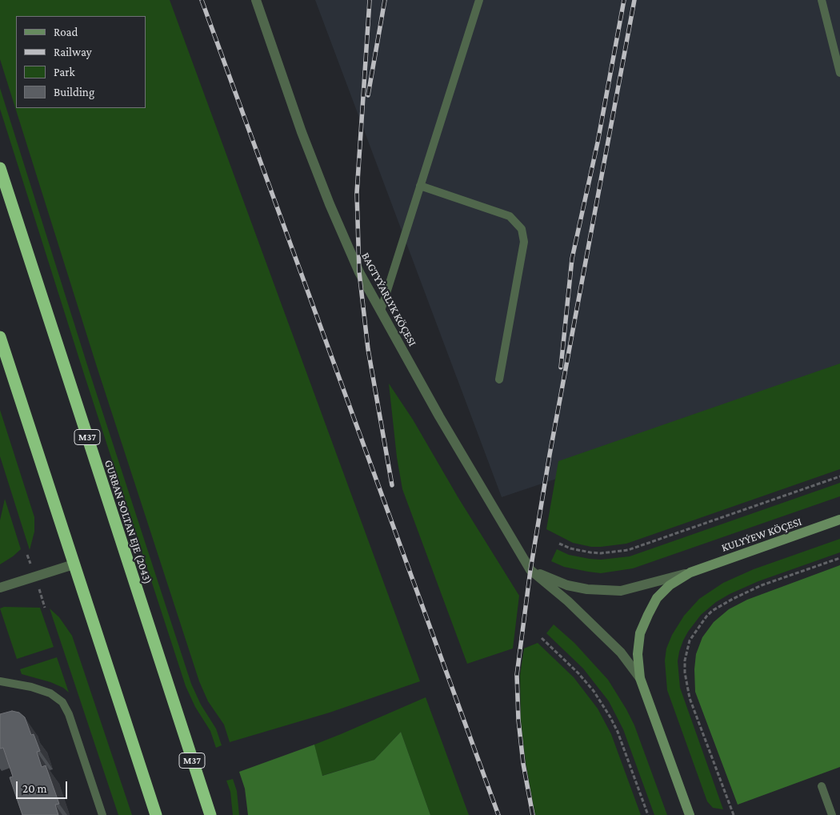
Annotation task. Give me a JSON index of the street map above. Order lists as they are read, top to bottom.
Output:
{
  "streets": {
    "highway": ["M37", "GURBAN SOLTAN EJE (2043)"],
    "street": ["BAGTYÝARLYK KÖÇESI", "KULYÝEW KÖÇESI"]
  },
  "crossings": [
    ["BAGTYÝARLYK KÖÇESI", "KULYÝEW KÖÇESI"]
  ],
  "legend": [
    "Road",
    "Railway",
    "Park",
    "Building"
  ],
  "scale_bar": "20 m"
}
